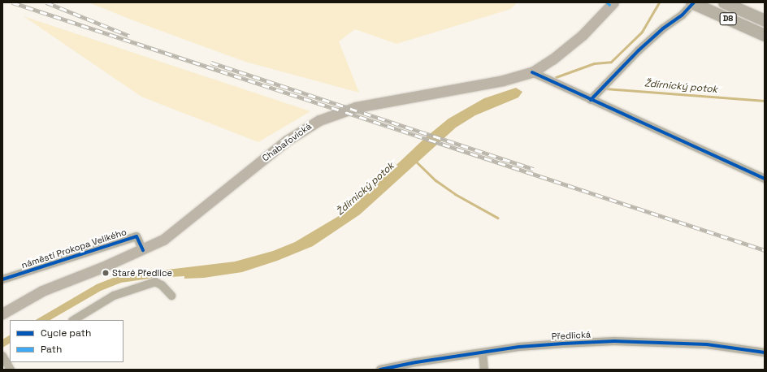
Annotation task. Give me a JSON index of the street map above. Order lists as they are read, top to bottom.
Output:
{
  "streets": {
    "highway": ["D8"],
    "main road": ["Chabařovická"],
    "street": ["náměstí Prokopa Velikého", "Předlická"]
  },
  "crossings": [
    ["Chabařovická", "náměstí Prokopa Velikého"]
  ],
  "water": ["Ždírnický potok"],
  "places": ["Staré Předlice"],
  "legend": ["Cycle path", "Path"]
}
